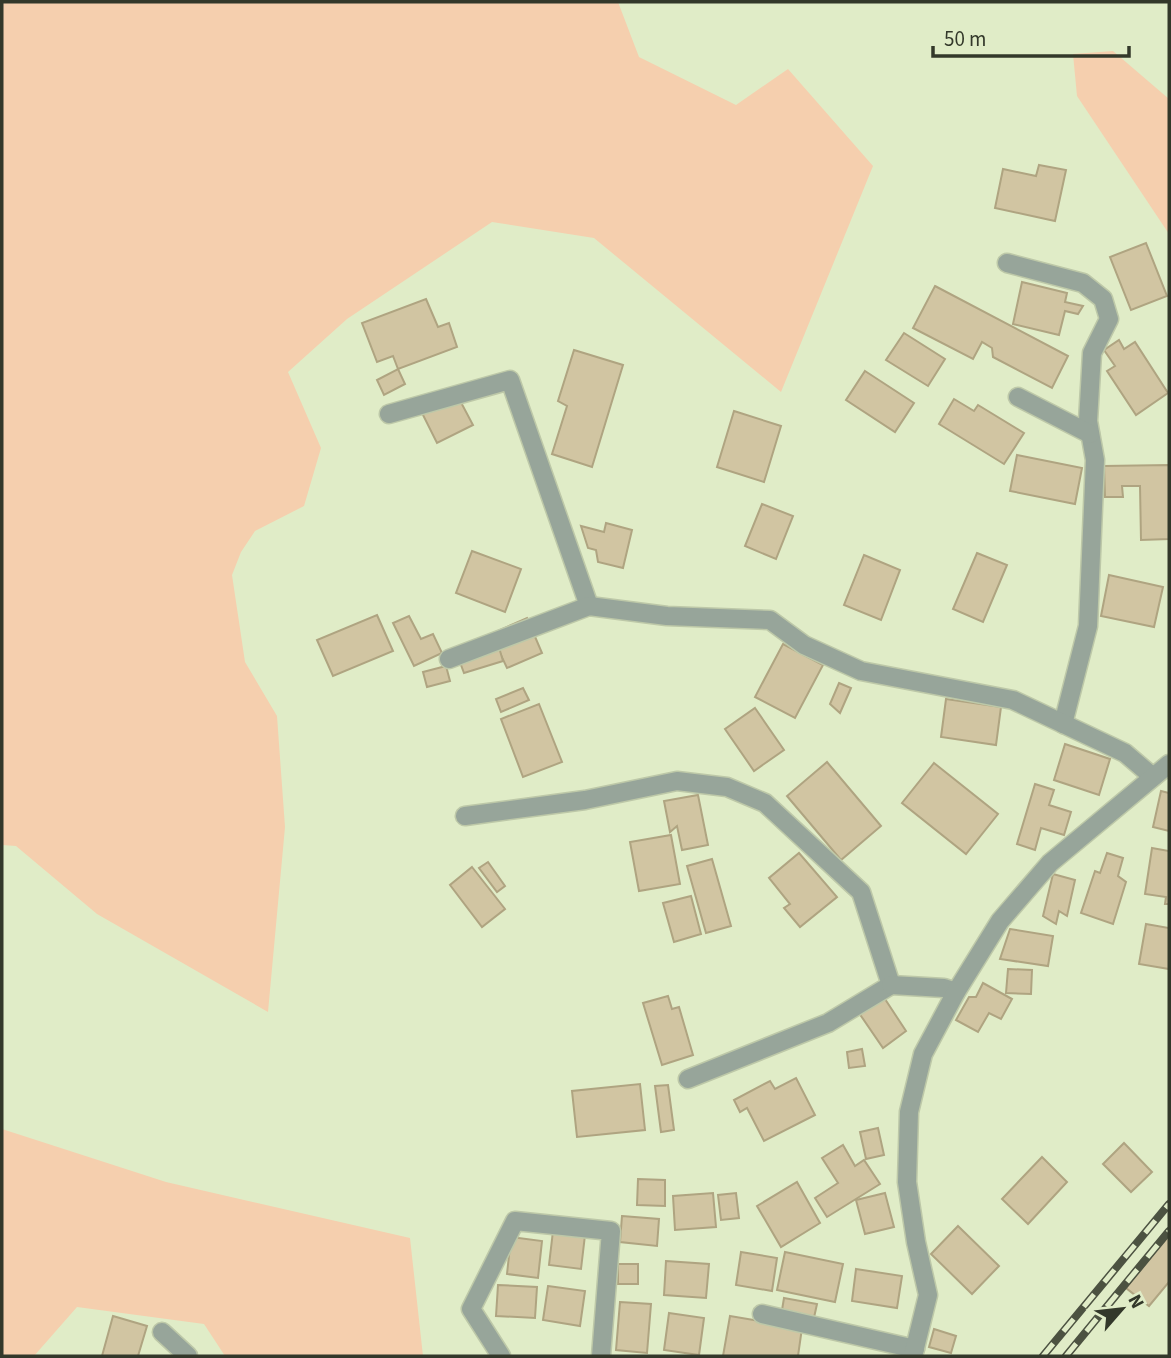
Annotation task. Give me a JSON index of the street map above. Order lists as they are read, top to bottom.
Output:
{
  "scale_bar": "50 m",
  "north": "top right"
}
